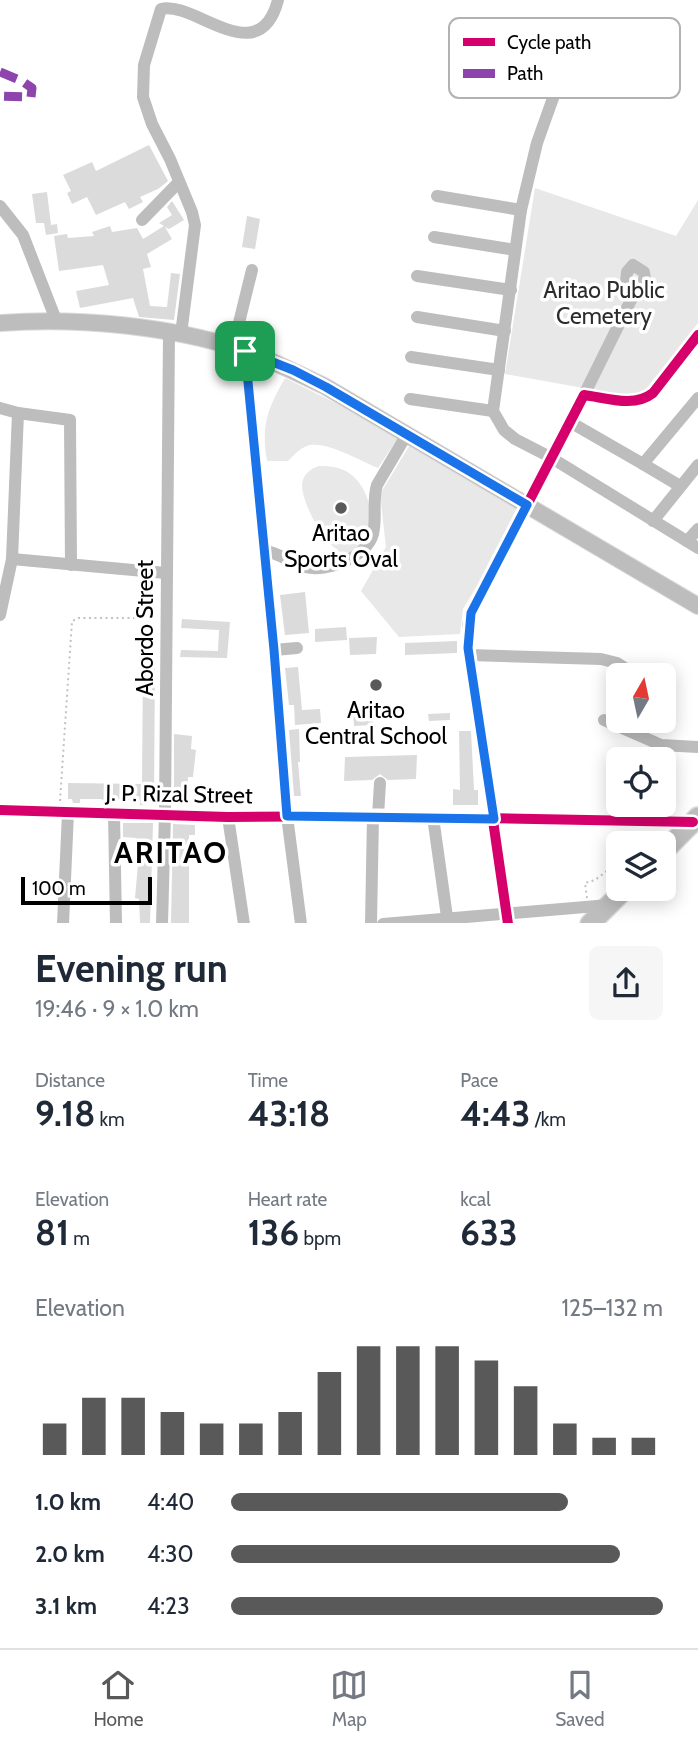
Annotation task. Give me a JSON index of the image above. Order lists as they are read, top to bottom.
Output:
{
  "streets": {
    "street": ["Abordo Street", "J. P. Rizal Street"]
  },
  "crossings": [
    ["Abordo Street", "J. P. Rizal Street"]
  ],
  "districts": ["ARITAO"],
  "parks": ["Aritao Public Cemetery"],
  "places": ["Aritao Sports Oval", "Aritao Central School"],
  "legend": ["Cycle path", "Path"],
  "scale_bar": "100 m",
  "north": "top",
  "page": {
    "scale": "100 m",
    "heading": ["Evening run", "19:46 · 9 × 1.0 km"],
    "stats": [
      ["Distance", "9.18 km"],
      ["Time", "43:18"],
      ["Pace", "4:43 /km"],
      ["Elevation", "81 m"],
      ["Heart rate", "136 bpm"],
      ["kcal", "633"]
    ],
    "chart": ["Elevation", "125–132 m"],
    "list": [
      {
        "name": "1.0 km",
        "note": "4:40"
      },
      {
        "name": "2.0 km",
        "note": "4:30"
      },
      {
        "name": "3.1 km",
        "note": "4:23"
      }
    ],
    "tabs": ["Home", "Map", "Saved"]
  }
}
